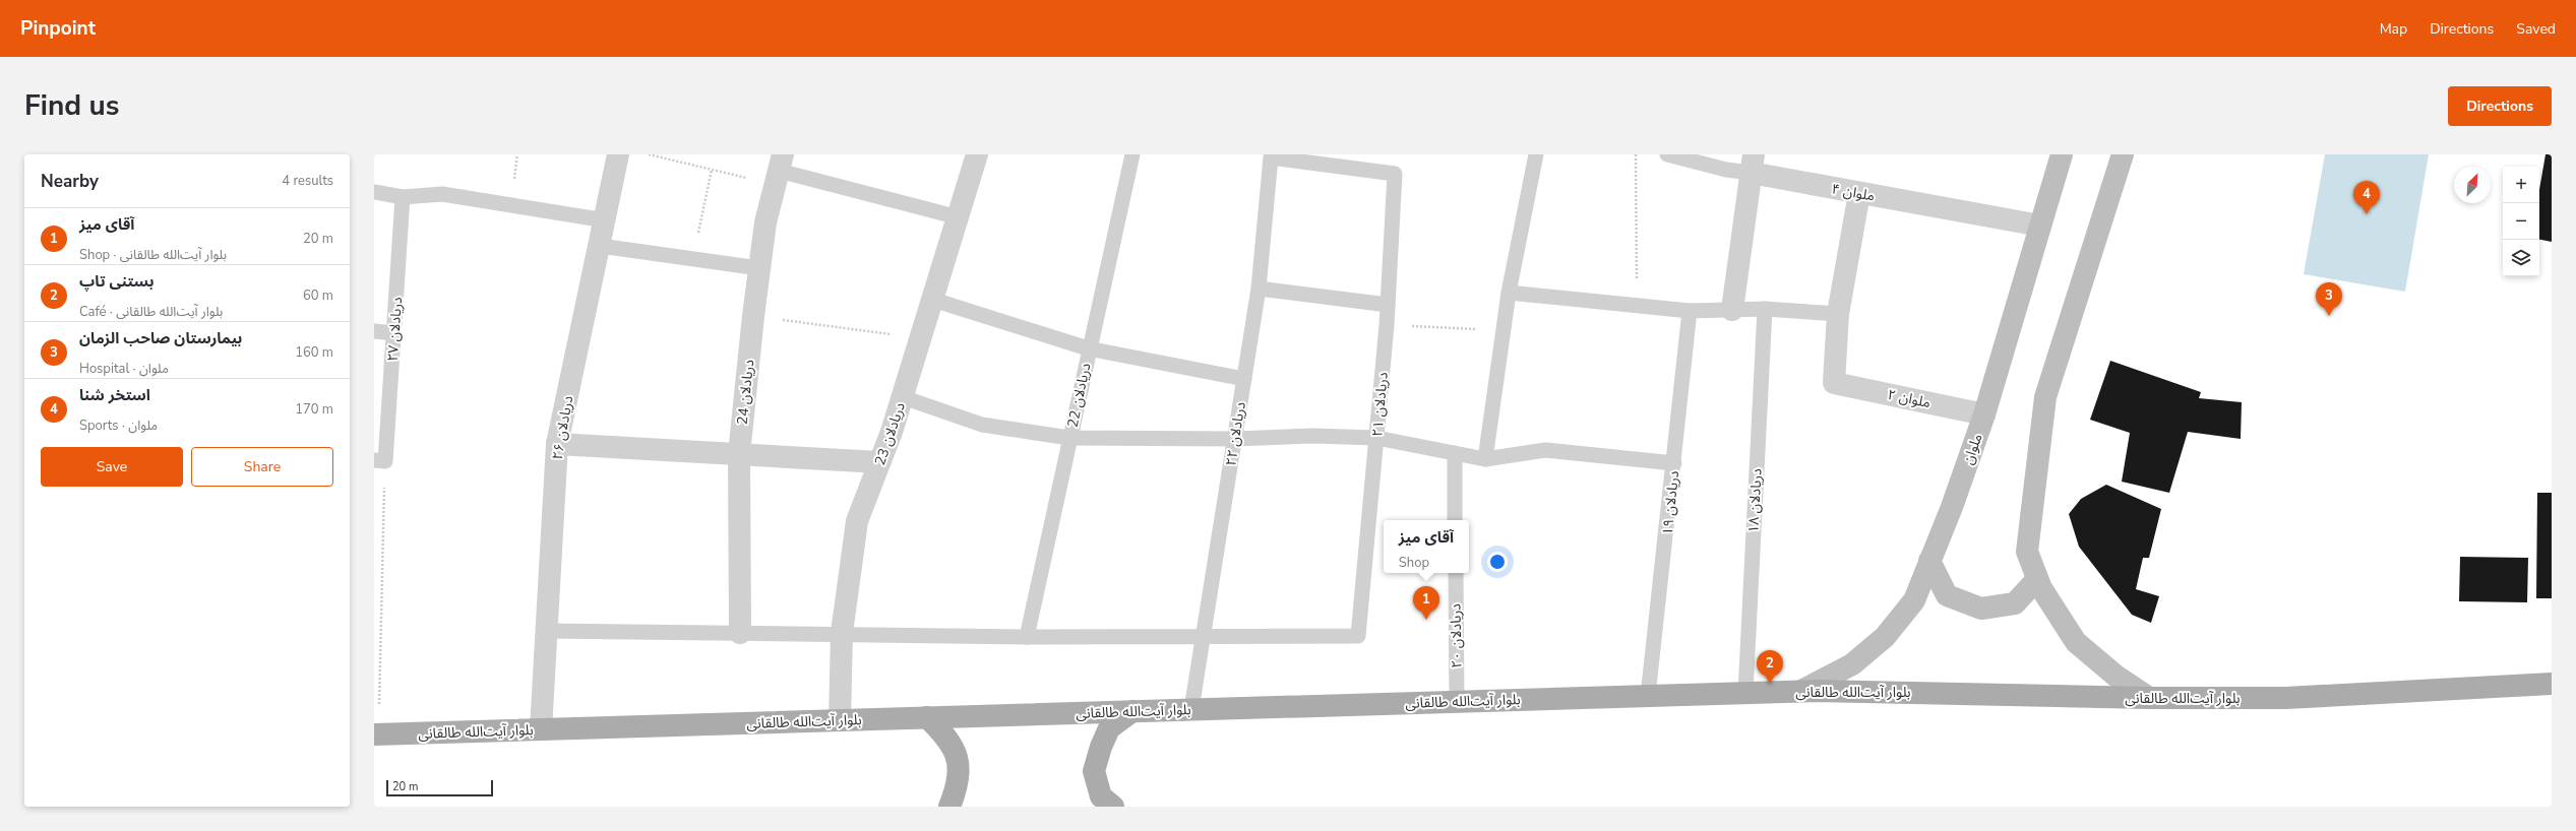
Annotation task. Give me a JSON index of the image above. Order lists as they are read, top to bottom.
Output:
{
  "streets": {
    "main road": ["ملوان", "بلوار آیت‌الله طالقانی"],
    "street": [
      "ملوان ۴",
      "دریادلان 24",
      "ملوان ۲",
      "دریادلان ۲۶",
      "دریادلان 23"
    ],
    "lane": [
      "دریادلان ۲۷",
      "دریادلان 22",
      "دریادلان ۲۱",
      "دریادلان ۲۲",
      "دریادلان ۱۸",
      "دریادلان ۱۹",
      "دریادلان ۲۰"
    ]
  },
  "crossings": [
    ["ملوان ۴", "ملوان"],
    ["ملوان ۲", "ملوان"],
    ["دریادلان ۲۱", "دریادلان ۲۲"],
    ["دریادلان ۲۶", "بلوار آیت‌الله طالقانی"],
    ["دریادلان 23", "بلوار آیت‌الله طالقانی"],
    ["دریادلان ۲۲", "بلوار آیت‌الله طالقانی"],
    ["ملوان", "بلوار آیت‌الله طالقانی"],
    ["دریادلان ۱۸", "بلوار آیت‌الله طالقانی"],
    ["دریادلان ۱۹", "بلوار آیت‌الله طالقانی"],
    ["دریادلان ۲۰", "بلوار آیت‌الله طالقانی"]
  ],
  "scale_bar": "20 m",
  "north": "top right",
  "page": {
    "header": "Pinpoint",
    "nav": ["Map", "Directions", "Saved"],
    "title": "Find us",
    "buttons": [
      "Directions",
      ["Save", "Share"]
    ],
    "heading": ["Nearby", "4 results"],
    "map_buttons": ["+", "−"],
    "pins": [
      "4",
      "3",
      "1",
      "2"
    ],
    "list": [
      {
        "mark": "1",
        "name": "آقای میز",
        "note": "Shop · بلوار آیت‌الله طالقانی",
        "value": "20 m"
      },
      {
        "mark": "2",
        "name": "بستنی تاپ",
        "note": "Café · بلوار آیت‌الله طالقانی",
        "value": "60 m"
      },
      {
        "mark": "3",
        "name": "بیمارستان صاحب الزمان",
        "note": "Hospital · ملوان",
        "value": "160 m"
      },
      {
        "mark": "4",
        "name": "استخر شنا",
        "note": "Sports · ملوان",
        "value": "170 m"
      }
    ],
    "popup": ["آقای میز", "Shop"],
    "scale": "20 m"
  }
}
